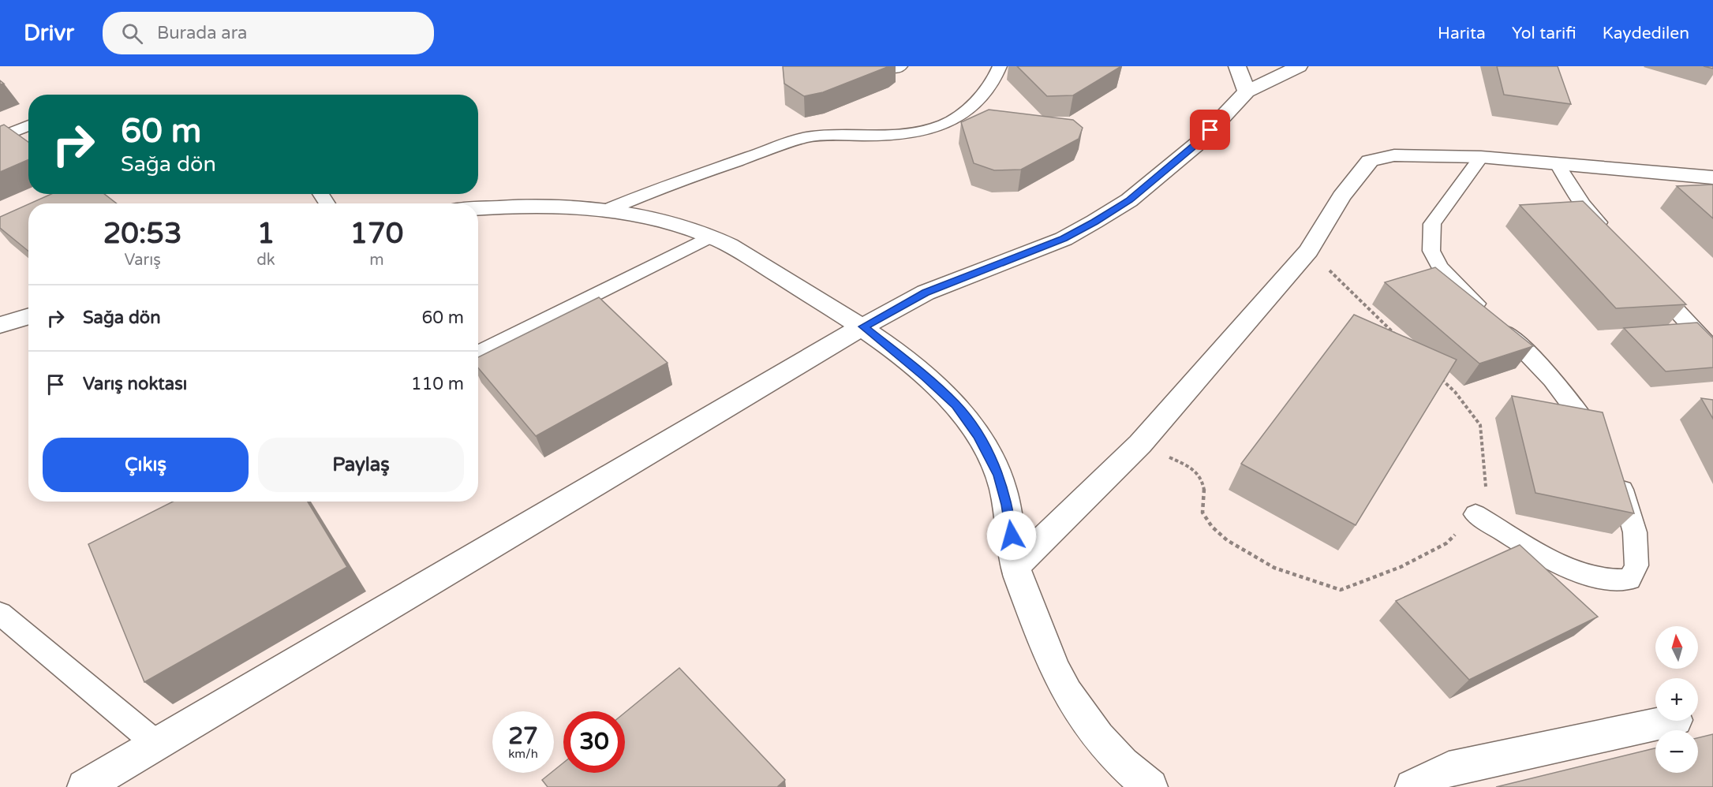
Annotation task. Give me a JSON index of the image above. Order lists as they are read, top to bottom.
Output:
{
  "north": "top",
  "page": {
    "header": "Drivr",
    "search": "Burada ara",
    "nav": ["Harita", "Yol tarifi", "Kaydedilen"],
    "turn": ["60 m", "Sağa dön"],
    "eta": [
      "20:53",
      "Varış",
      "1",
      "dk",
      "170",
      "m"
    ],
    "list": [
      {
        "name": "Sağa dön",
        "value": "60 m"
      },
      {
        "name": "Varış noktası",
        "value": "110 m"
      }
    ],
    "buttons": ["Çıkış", "Paylaş"],
    "map_buttons": ["+", "−"],
    "speed": "27 km/h",
    "limit": "30"
  }
}
